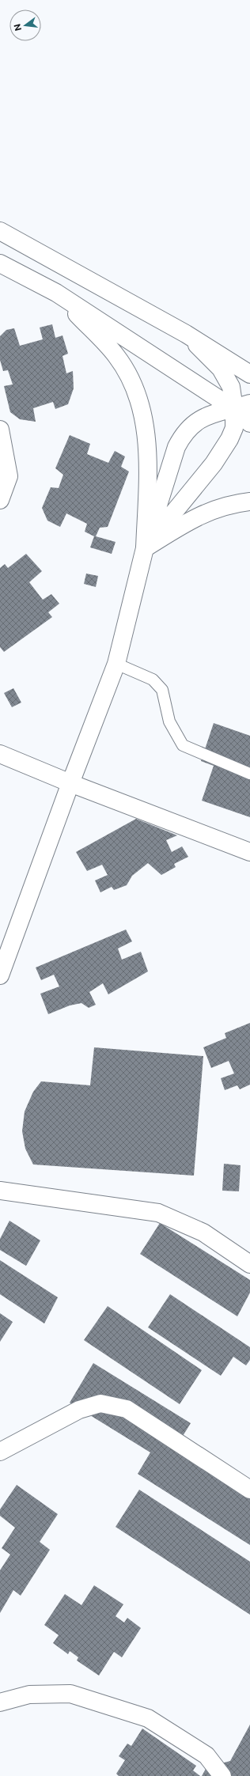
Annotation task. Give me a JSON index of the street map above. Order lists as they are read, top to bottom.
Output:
{
  "north": "left"
}
